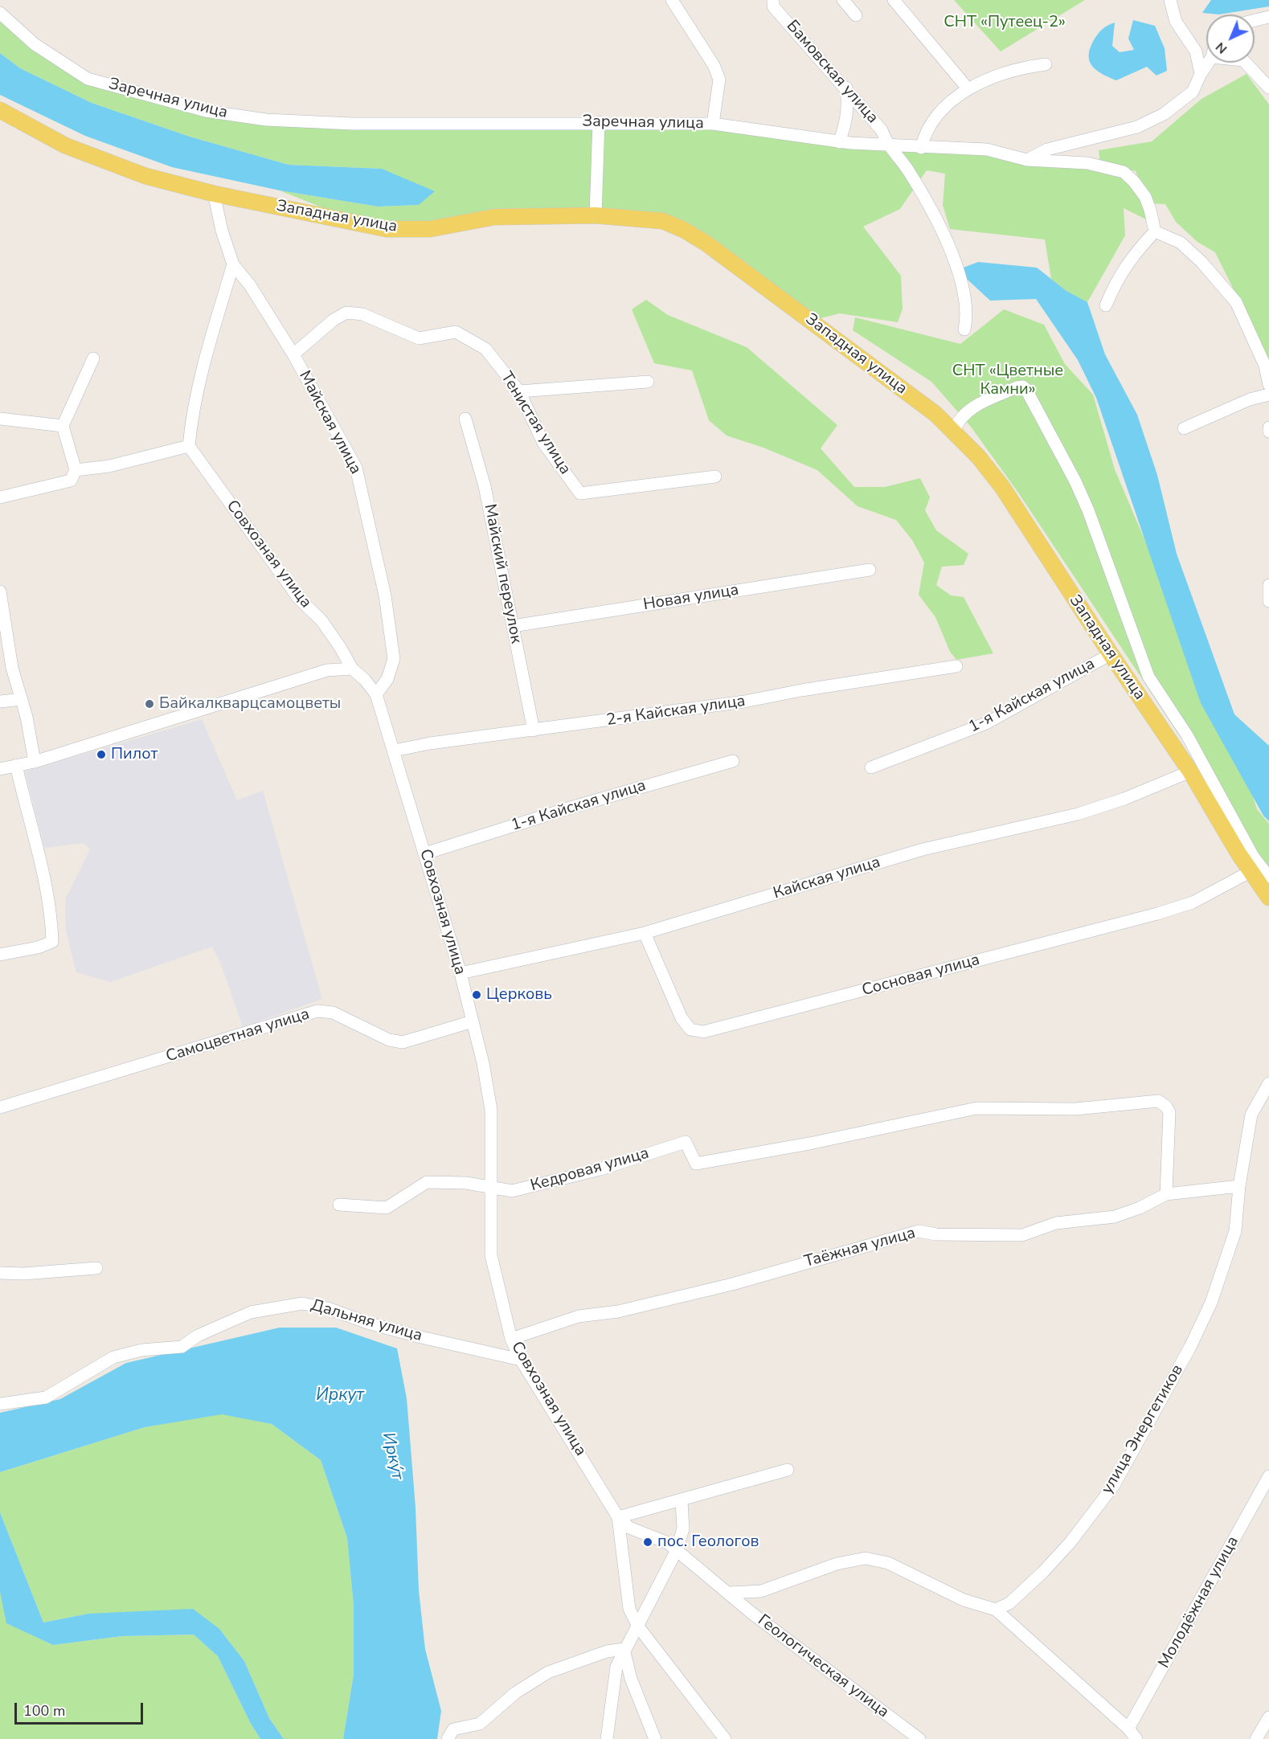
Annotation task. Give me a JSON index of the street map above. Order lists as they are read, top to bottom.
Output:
{
  "streets": {
    "main road": ["Западная улица"],
    "street": [
      "Бамовская улица",
      "Заречная улица",
      "Майская улица",
      "Тенистая улица",
      "Совхозная улица",
      "Майский переулок",
      "Новая улица",
      "1-я Кайская улица",
      "2-я Кайская улица",
      "Кайская улица",
      "Сосновая улица",
      "Самоцветная улица",
      "Кедровая улица",
      "Таёжная улица",
      "Дальняя улица",
      "улица Энергетиков",
      "Молодёжная улица",
      "Геологическая улица"
    ]
  },
  "crossings": [
    ["Бамовская улица", "Заречная улица"],
    ["Западная улица", "Майская улица"],
    ["Западная улица", "1-я Кайская улица"],
    ["Западная улица", "Кайская улица"],
    ["Западная улица", "Сосновая улица"],
    ["Майская улица", "Тенистая улица"],
    ["Майская улица", "Совхозная улица"],
    ["Совхозная улица", "1-я Кайская улица"],
    ["Совхозная улица", "2-я Кайская улица"],
    ["Совхозная улица", "Кайская улица"],
    ["Совхозная улица", "Самоцветная улица"],
    ["Совхозная улица", "Кедровая улица"],
    ["Совхозная улица", "Таёжная улица"],
    ["Совхозная улица", "Дальняя улица"],
    ["Совхозная улица", "Геологическая улица"],
    ["Майский переулок", "Новая улица"],
    ["Майский переулок", "2-я Кайская улица"],
    ["Кайская улица", "Сосновая улица"],
    ["Кедровая улица", "Таёжная улица"],
    ["Таёжная улица", "улица Энергетиков"]
  ],
  "water": ["Иркут", "Ирку́т"],
  "parks": ["СНТ «Путеец-2»", "СНТ «Цветные Камни»"],
  "places": [
    "Байкалкварцсамоцветы",
    "Пилот",
    "Церковь",
    "пос. Геологов"
  ],
  "scale_bar": "100 m",
  "north": "bottom left"
}
